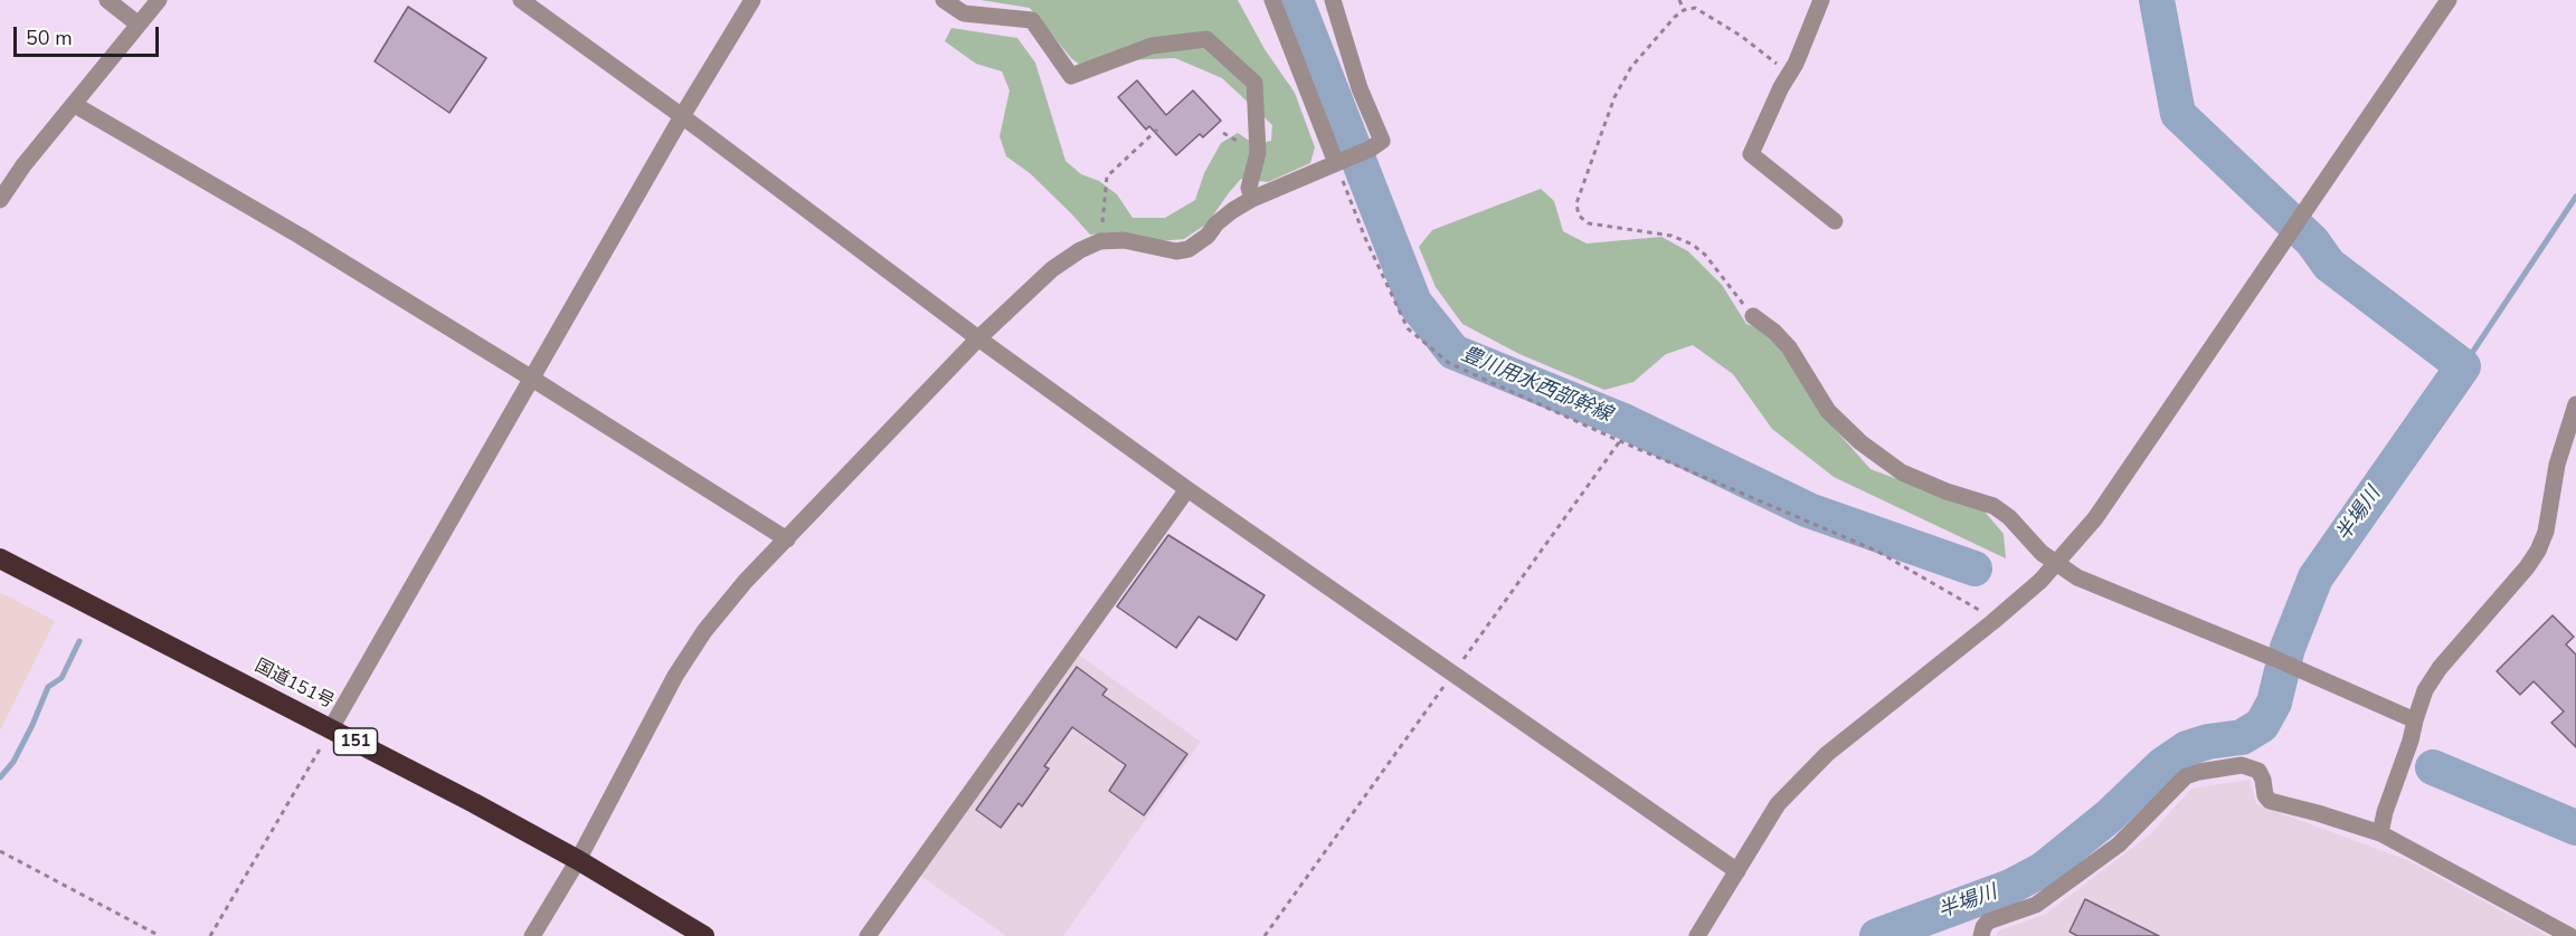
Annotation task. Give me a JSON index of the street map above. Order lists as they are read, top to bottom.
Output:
{
  "streets": {
    "highway": ["国道151号", "151"]
  },
  "water": ["豊川用水西部幹線", "半場川"],
  "scale_bar": "50 m"
}
